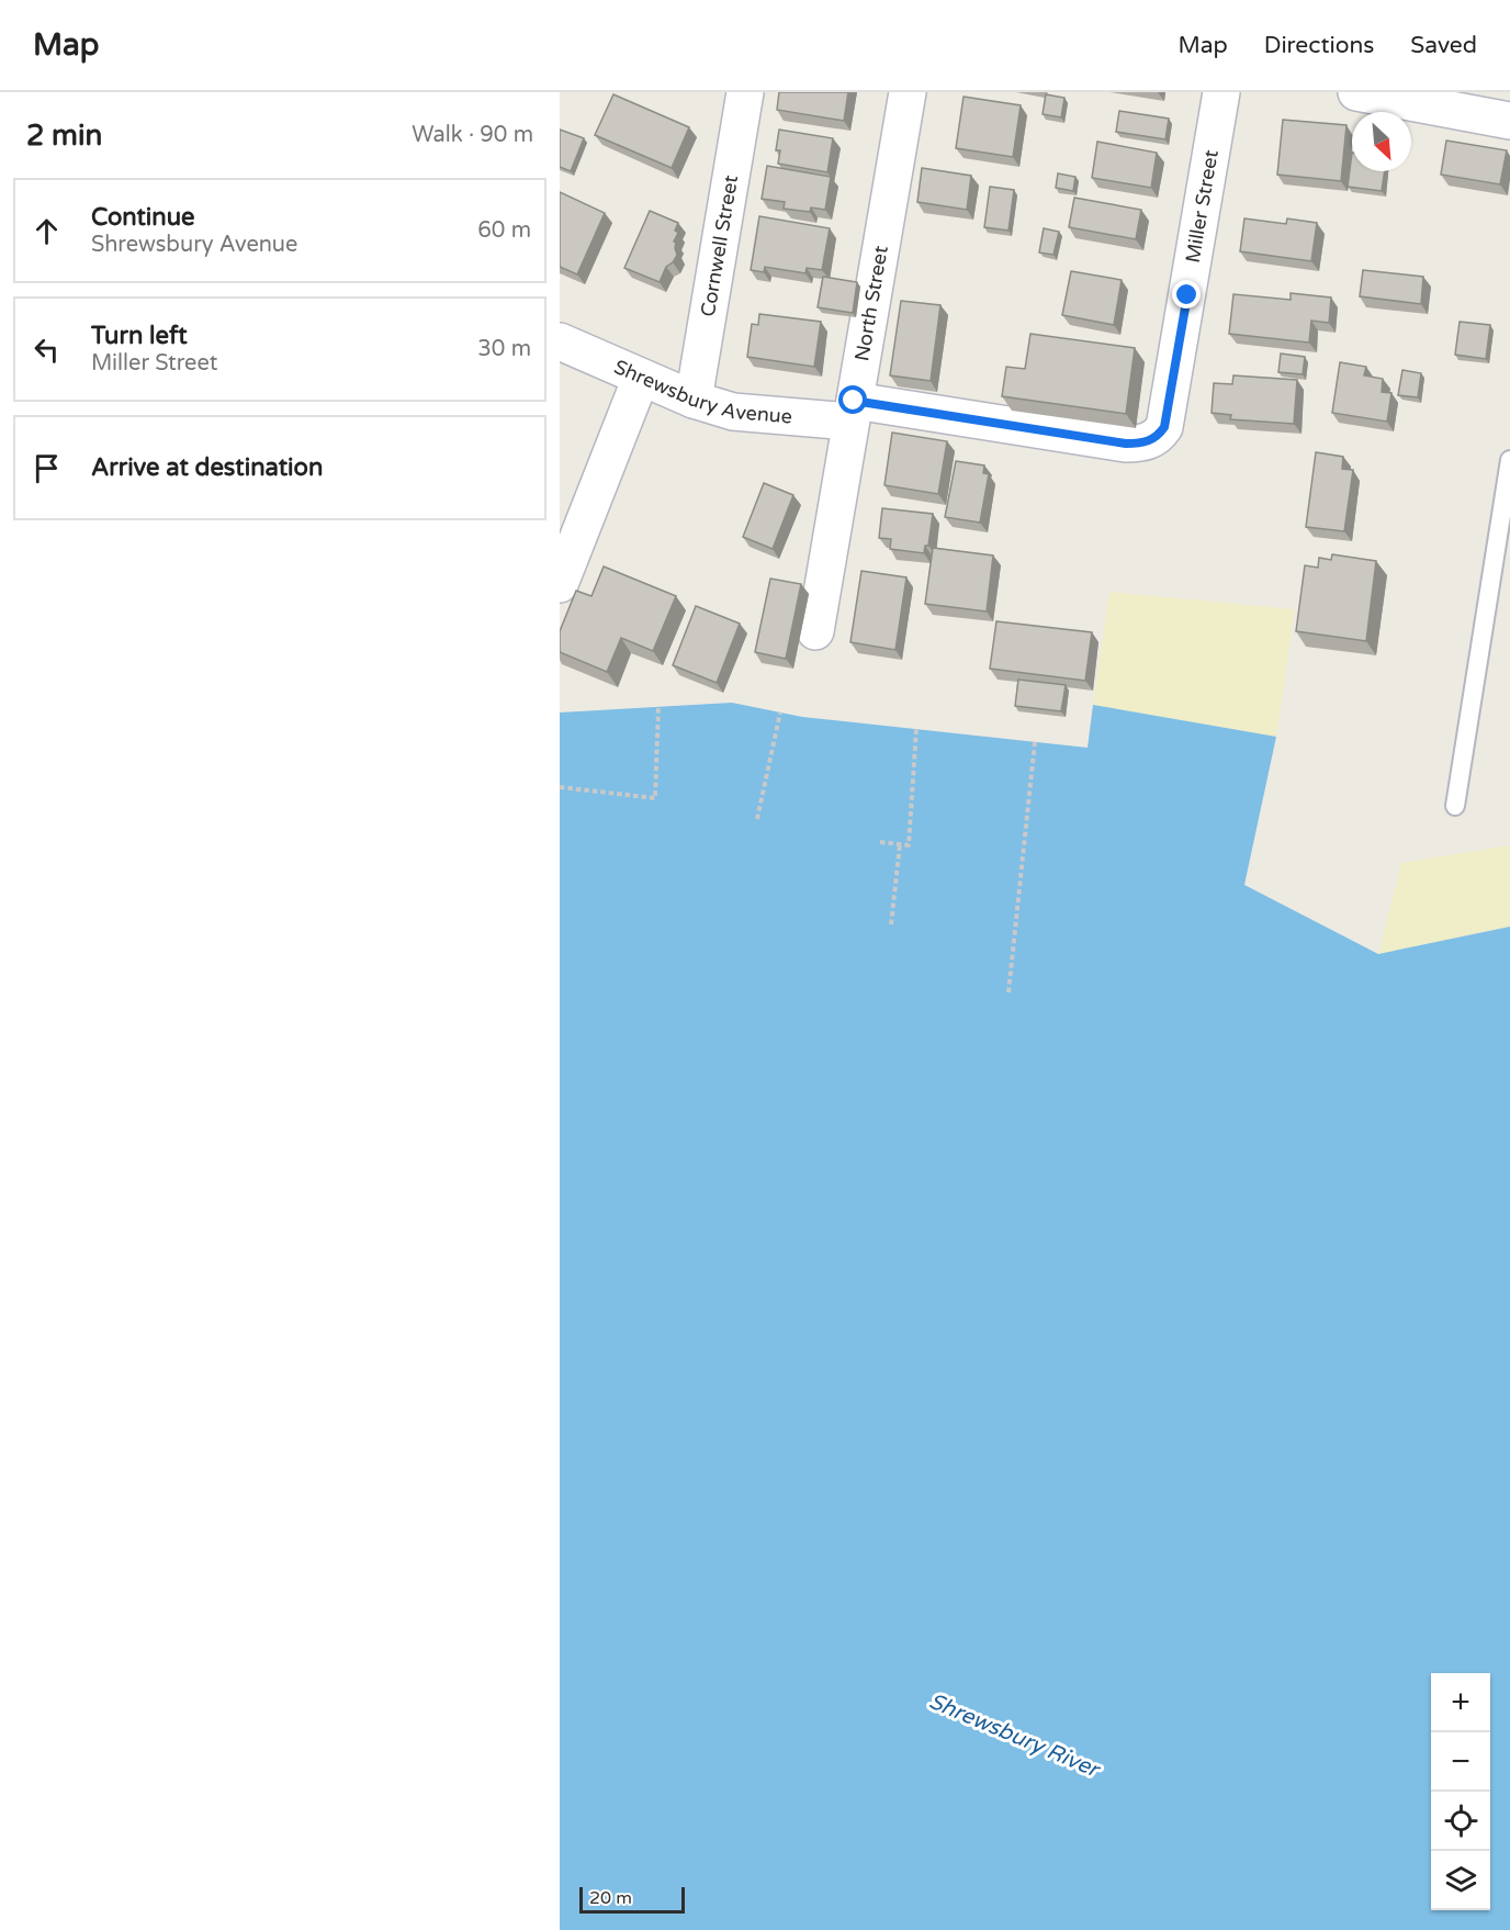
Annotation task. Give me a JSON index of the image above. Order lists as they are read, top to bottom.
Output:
{
  "streets": {
    "street": [
      "Miller Street",
      "Cornwell Street",
      "North Street",
      "Shrewsbury Avenue"
    ]
  },
  "crossings": [
    ["Miller Street", "Shrewsbury Avenue"],
    ["Cornwell Street", "Shrewsbury Avenue"],
    ["North Street", "Shrewsbury Avenue"]
  ],
  "water": ["Shrewsbury River"],
  "scale_bar": "20 m",
  "north": "bottom right",
  "page": {
    "header": "Map",
    "nav": ["Map", "Directions", "Saved"],
    "heading": ["2 min", "Walk · 90 m"],
    "list": [
      ["Continue", "Shrewsbury Avenue", "60 m"],
      ["Turn left", "Miller Street", "30 m"],
      "Arrive at destination"
    ],
    "map_buttons": ["+", "−"],
    "scale": "20 m"
  }
}
